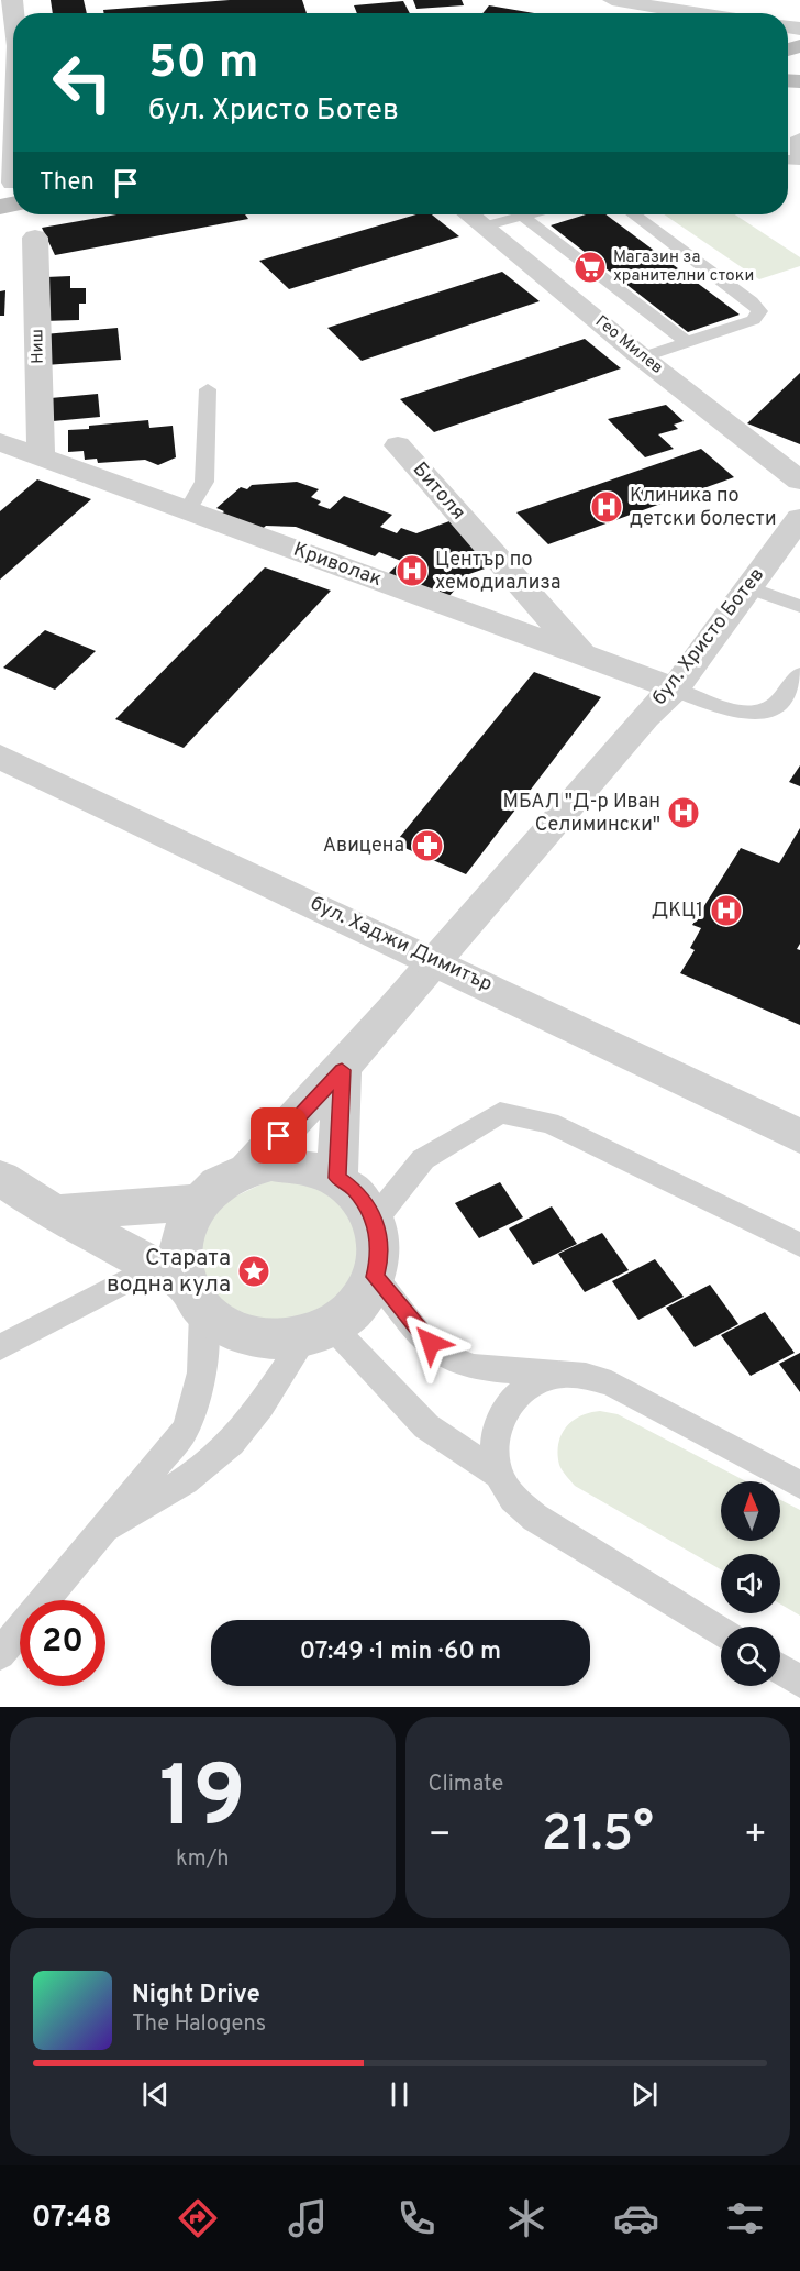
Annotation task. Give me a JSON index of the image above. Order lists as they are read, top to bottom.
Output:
{
  "streets": {
    "street": [
      "Гео Милев",
      "Ниш",
      "Битоля",
      "Криволак",
      "бул. Христо Ботев",
      "бул. Хаджи Димитър"
    ]
  },
  "crossings": [
    ["Ниш", "Криволак"],
    ["Битоля", "Криволак"],
    ["Криволак", "бул. Христо Ботев"],
    ["бул. Христо Ботев", "бул. Хаджи Димитър"]
  ],
  "places": {
    "supermarket": ["Магазин за хранителни стоки"],
    "hospital": [
      "Клиника по детски болести",
      "Център по хемодиализа",
      "МБАЛ \"Д-р Иван Селимински\"",
      "ДКЦ1"
    ],
    "pharmacy": ["Авицена"],
    "place": ["Старата водна кула"]
  },
  "north": "top",
  "page": {
    "turn": ["50 m", "бул. Христо Ботев"],
    "then": "Then",
    "limit": "20",
    "trip": "07:49 · 1 min · 60 m",
    "tile": [
      ["19", "km/h"],
      "Climate"
    ],
    "heat": ["−", "21.5°", "+"],
    "song": ["Night Drive", "The Halogens"],
    "tabs": "07:48"
  }
}
